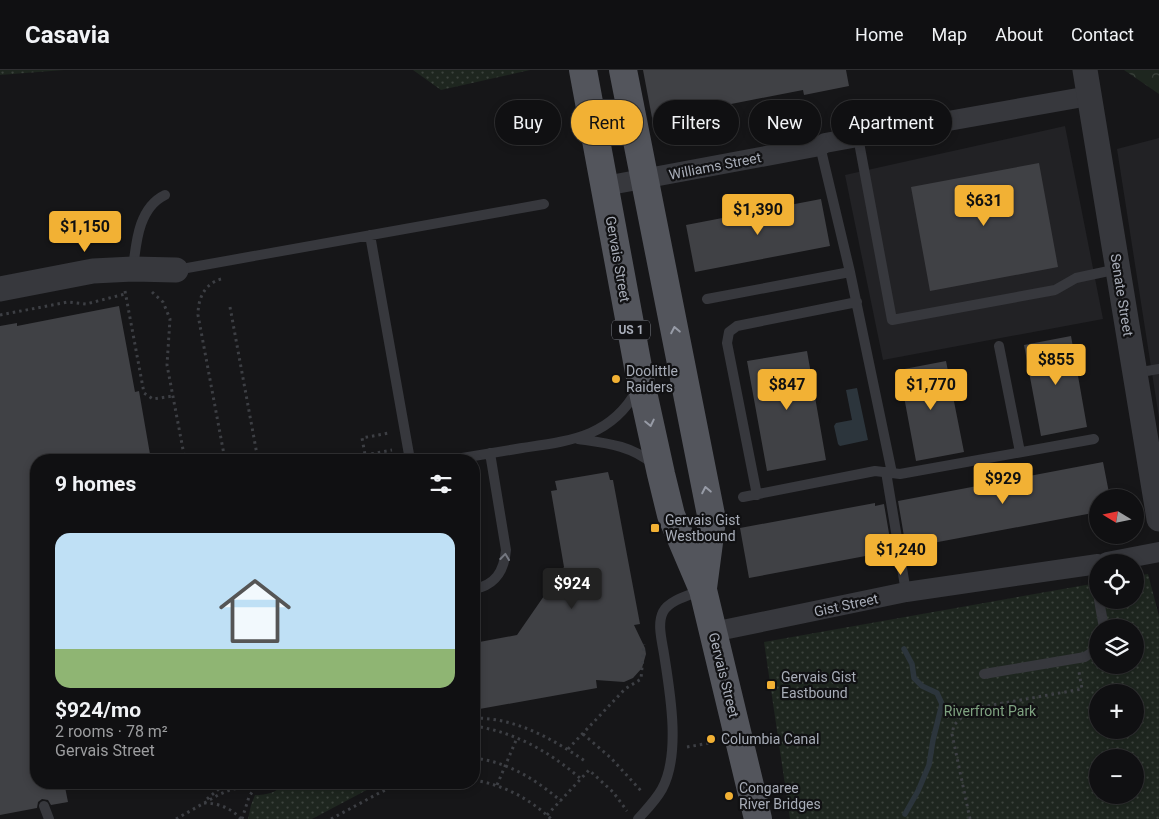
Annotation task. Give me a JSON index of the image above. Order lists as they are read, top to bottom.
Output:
{
  "streets": {
    "main road": ["Gervais Street", "US 1"],
    "street": ["Williams Street", "Senate Street", "Gist Street"]
  },
  "crossings": [
    ["Williams Street", "Gervais Street"],
    ["Williams Street", "Senate Street"],
    ["Gervais Street", "Gist Street"]
  ],
  "parks": ["Riverfront Park"],
  "places": {
    "other": ["Doolittle Raiders", "Columbia Canal", "Congaree River Bridges"],
    "transit": ["Gervais Gist Westbound", "Gervais Gist Eastbound"]
  },
  "north": "left",
  "page": {
    "header": "Casavia",
    "nav": [
      "Home",
      "Map",
      "About",
      "Contact"
    ],
    "chip": [
      "Buy",
      "Rent",
      "Filters",
      "New",
      "Apartment"
    ],
    "price": [
      "$631",
      "$1,390",
      "$1,150",
      "$855",
      "$847",
      "$1,770",
      "$929",
      "$1,240",
      "$924"
    ],
    "heading": "9 homes",
    "map_buttons": ["+", "−"],
    "list": [
      {
        "name": "$924/mo",
        "note": "2 rooms · 78 m² · Gervais Street"
      }
    ]
  }
}
